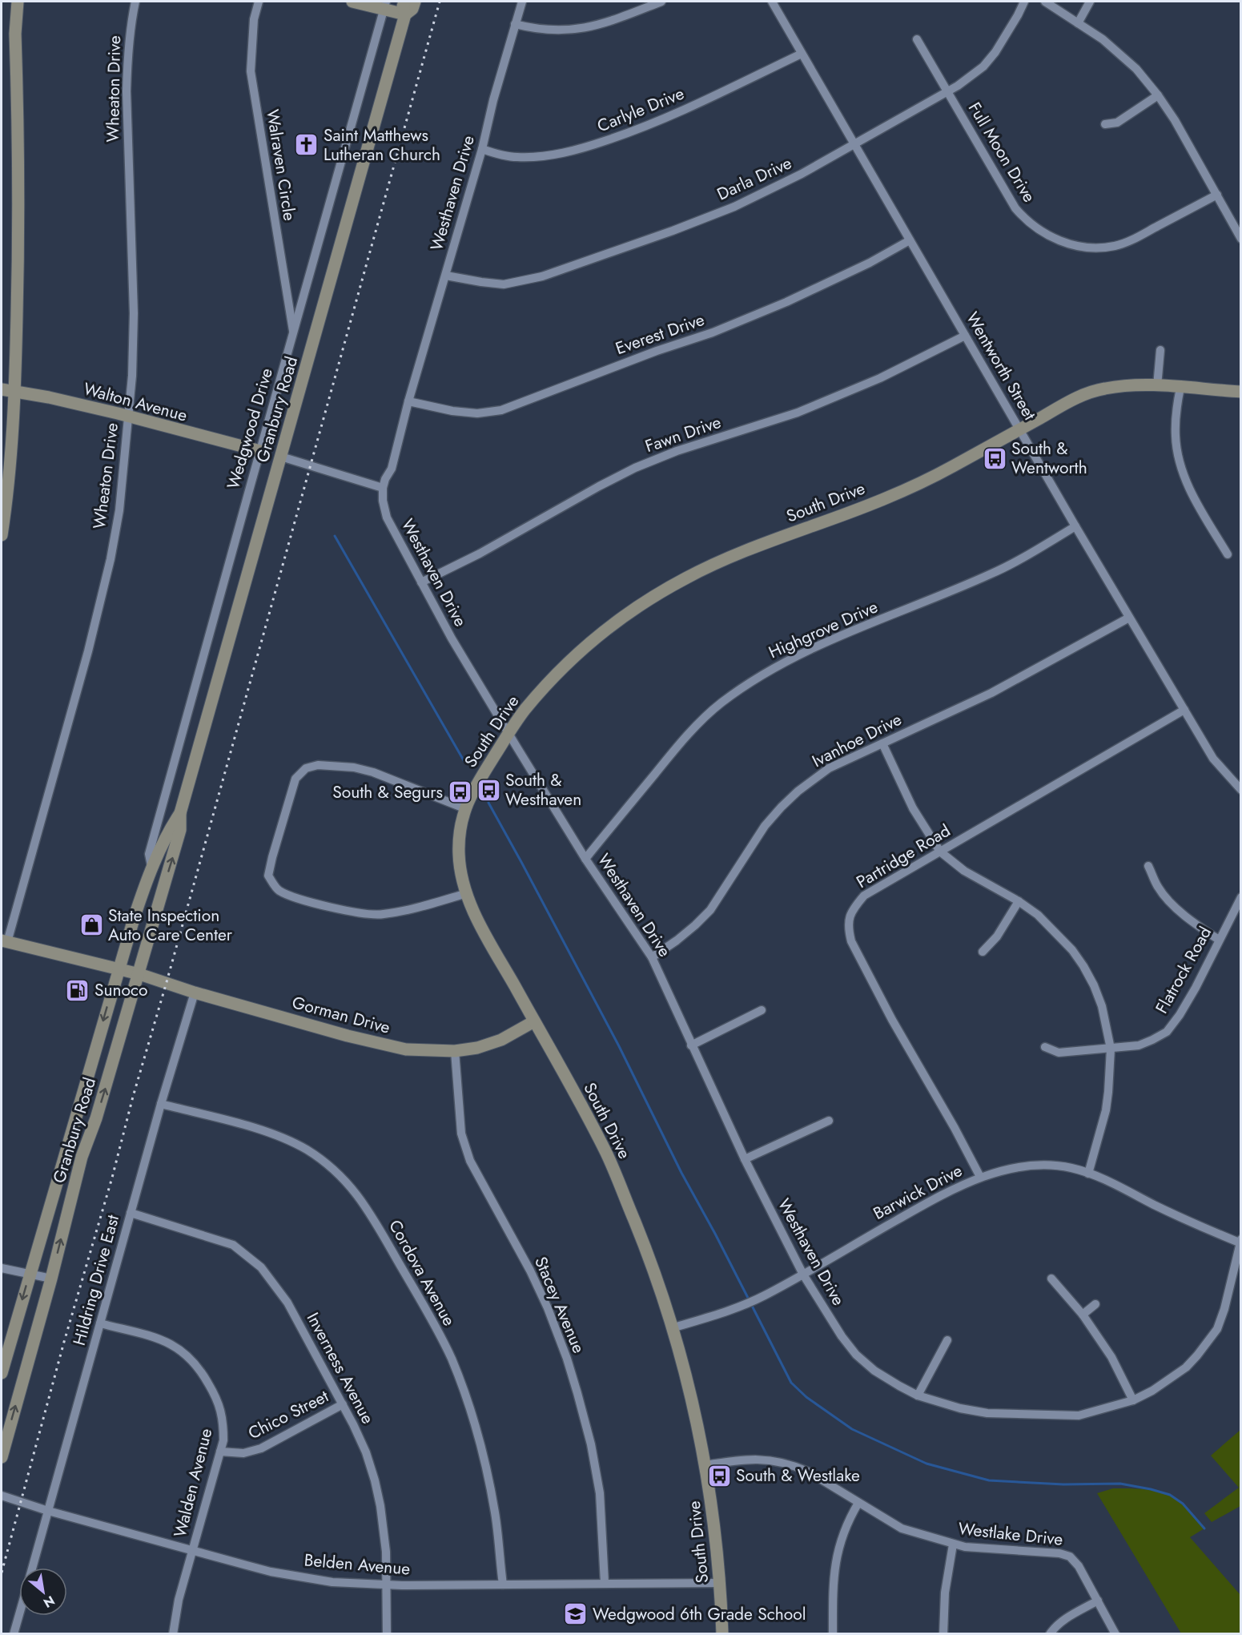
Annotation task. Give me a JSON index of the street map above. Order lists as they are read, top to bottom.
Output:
{
  "streets": {
    "street": [
      "Wheaton Drive",
      "Carlyle Drive",
      "Full Moon Drive",
      "Walraven Circle",
      "Darla Drive",
      "Westhaven Drive",
      "Everest Drive",
      "Wentworth Street",
      "Walton Avenue",
      "Granbury Road",
      "Wedgwood Drive",
      "Fawn Drive",
      "South Drive",
      "Highgrove Drive",
      "Ivanhoe Drive",
      "Partridge Road",
      "Flatrock Road",
      "Gorman Drive",
      "Barwick Drive",
      "Cordova Avenue",
      "Hildring Drive East",
      "Stacey Avenue",
      "Inverness Avenue",
      "Chico Street",
      "Walden Avenue",
      "Westlake Drive",
      "Belden Avenue"
    ]
  },
  "crossings": [
    ["Wheaton Drive", "Walton Avenue"],
    ["Wheaton Drive", "Gorman Drive"],
    ["Carlyle Drive", "Westhaven Drive"],
    ["Carlyle Drive", "Wentworth Street"],
    ["Full Moon Drive", "Darla Drive"],
    ["Walraven Circle", "Wedgwood Drive"],
    ["Darla Drive", "Westhaven Drive"],
    ["Darla Drive", "Wentworth Street"],
    ["Westhaven Drive", "Everest Drive"],
    ["Westhaven Drive", "Fawn Drive"],
    ["Westhaven Drive", "South Drive"],
    ["Westhaven Drive", "Highgrove Drive"],
    ["Westhaven Drive", "Ivanhoe Drive"],
    ["Westhaven Drive", "Barwick Drive"],
    ["Everest Drive", "Wentworth Street"],
    ["Wentworth Street", "Fawn Drive"],
    ["Wentworth Street", "South Drive"],
    ["Wentworth Street", "Highgrove Drive"],
    ["Wentworth Street", "Ivanhoe Drive"],
    ["Wentworth Street", "Partridge Road"],
    ["Walton Avenue", "Wedgwood Drive"],
    ["Granbury Road", "Wedgwood Drive"],
    ["Granbury Road", "Gorman Drive"],
    ["South Drive", "Gorman Drive"],
    ["South Drive", "Barwick Drive"],
    ["South Drive", "Westlake Drive"],
    ["South Drive", "Belden Avenue"],
    ["Partridge Road", "Barwick Drive"],
    ["Gorman Drive", "Hildring Drive East"],
    ["Gorman Drive", "Stacey Avenue"],
    ["Cordova Avenue", "Hildring Drive East"],
    ["Cordova Avenue", "Belden Avenue"],
    ["Hildring Drive East", "Inverness Avenue"],
    ["Hildring Drive East", "Walden Avenue"],
    ["Hildring Drive East", "Belden Avenue"],
    ["Stacey Avenue", "Belden Avenue"],
    ["Inverness Avenue", "Chico Street"],
    ["Inverness Avenue", "Belden Avenue"],
    ["Chico Street", "Walden Avenue"],
    ["Walden Avenue", "Belden Avenue"]
  ],
  "places": {
    "church": ["Saint Matthews Lutheran Church"],
    "bus stop": [
      "South & Wentworth",
      "South & Westhaven",
      "South & Segurs",
      "South & Westlake"
    ],
    "shop": ["State Inspection Auto Care Center"],
    "fuel station": ["Sunoco"],
    "school or university": ["Wedgwood 6th Grade School"]
  },
  "north": "bottom right"
}
